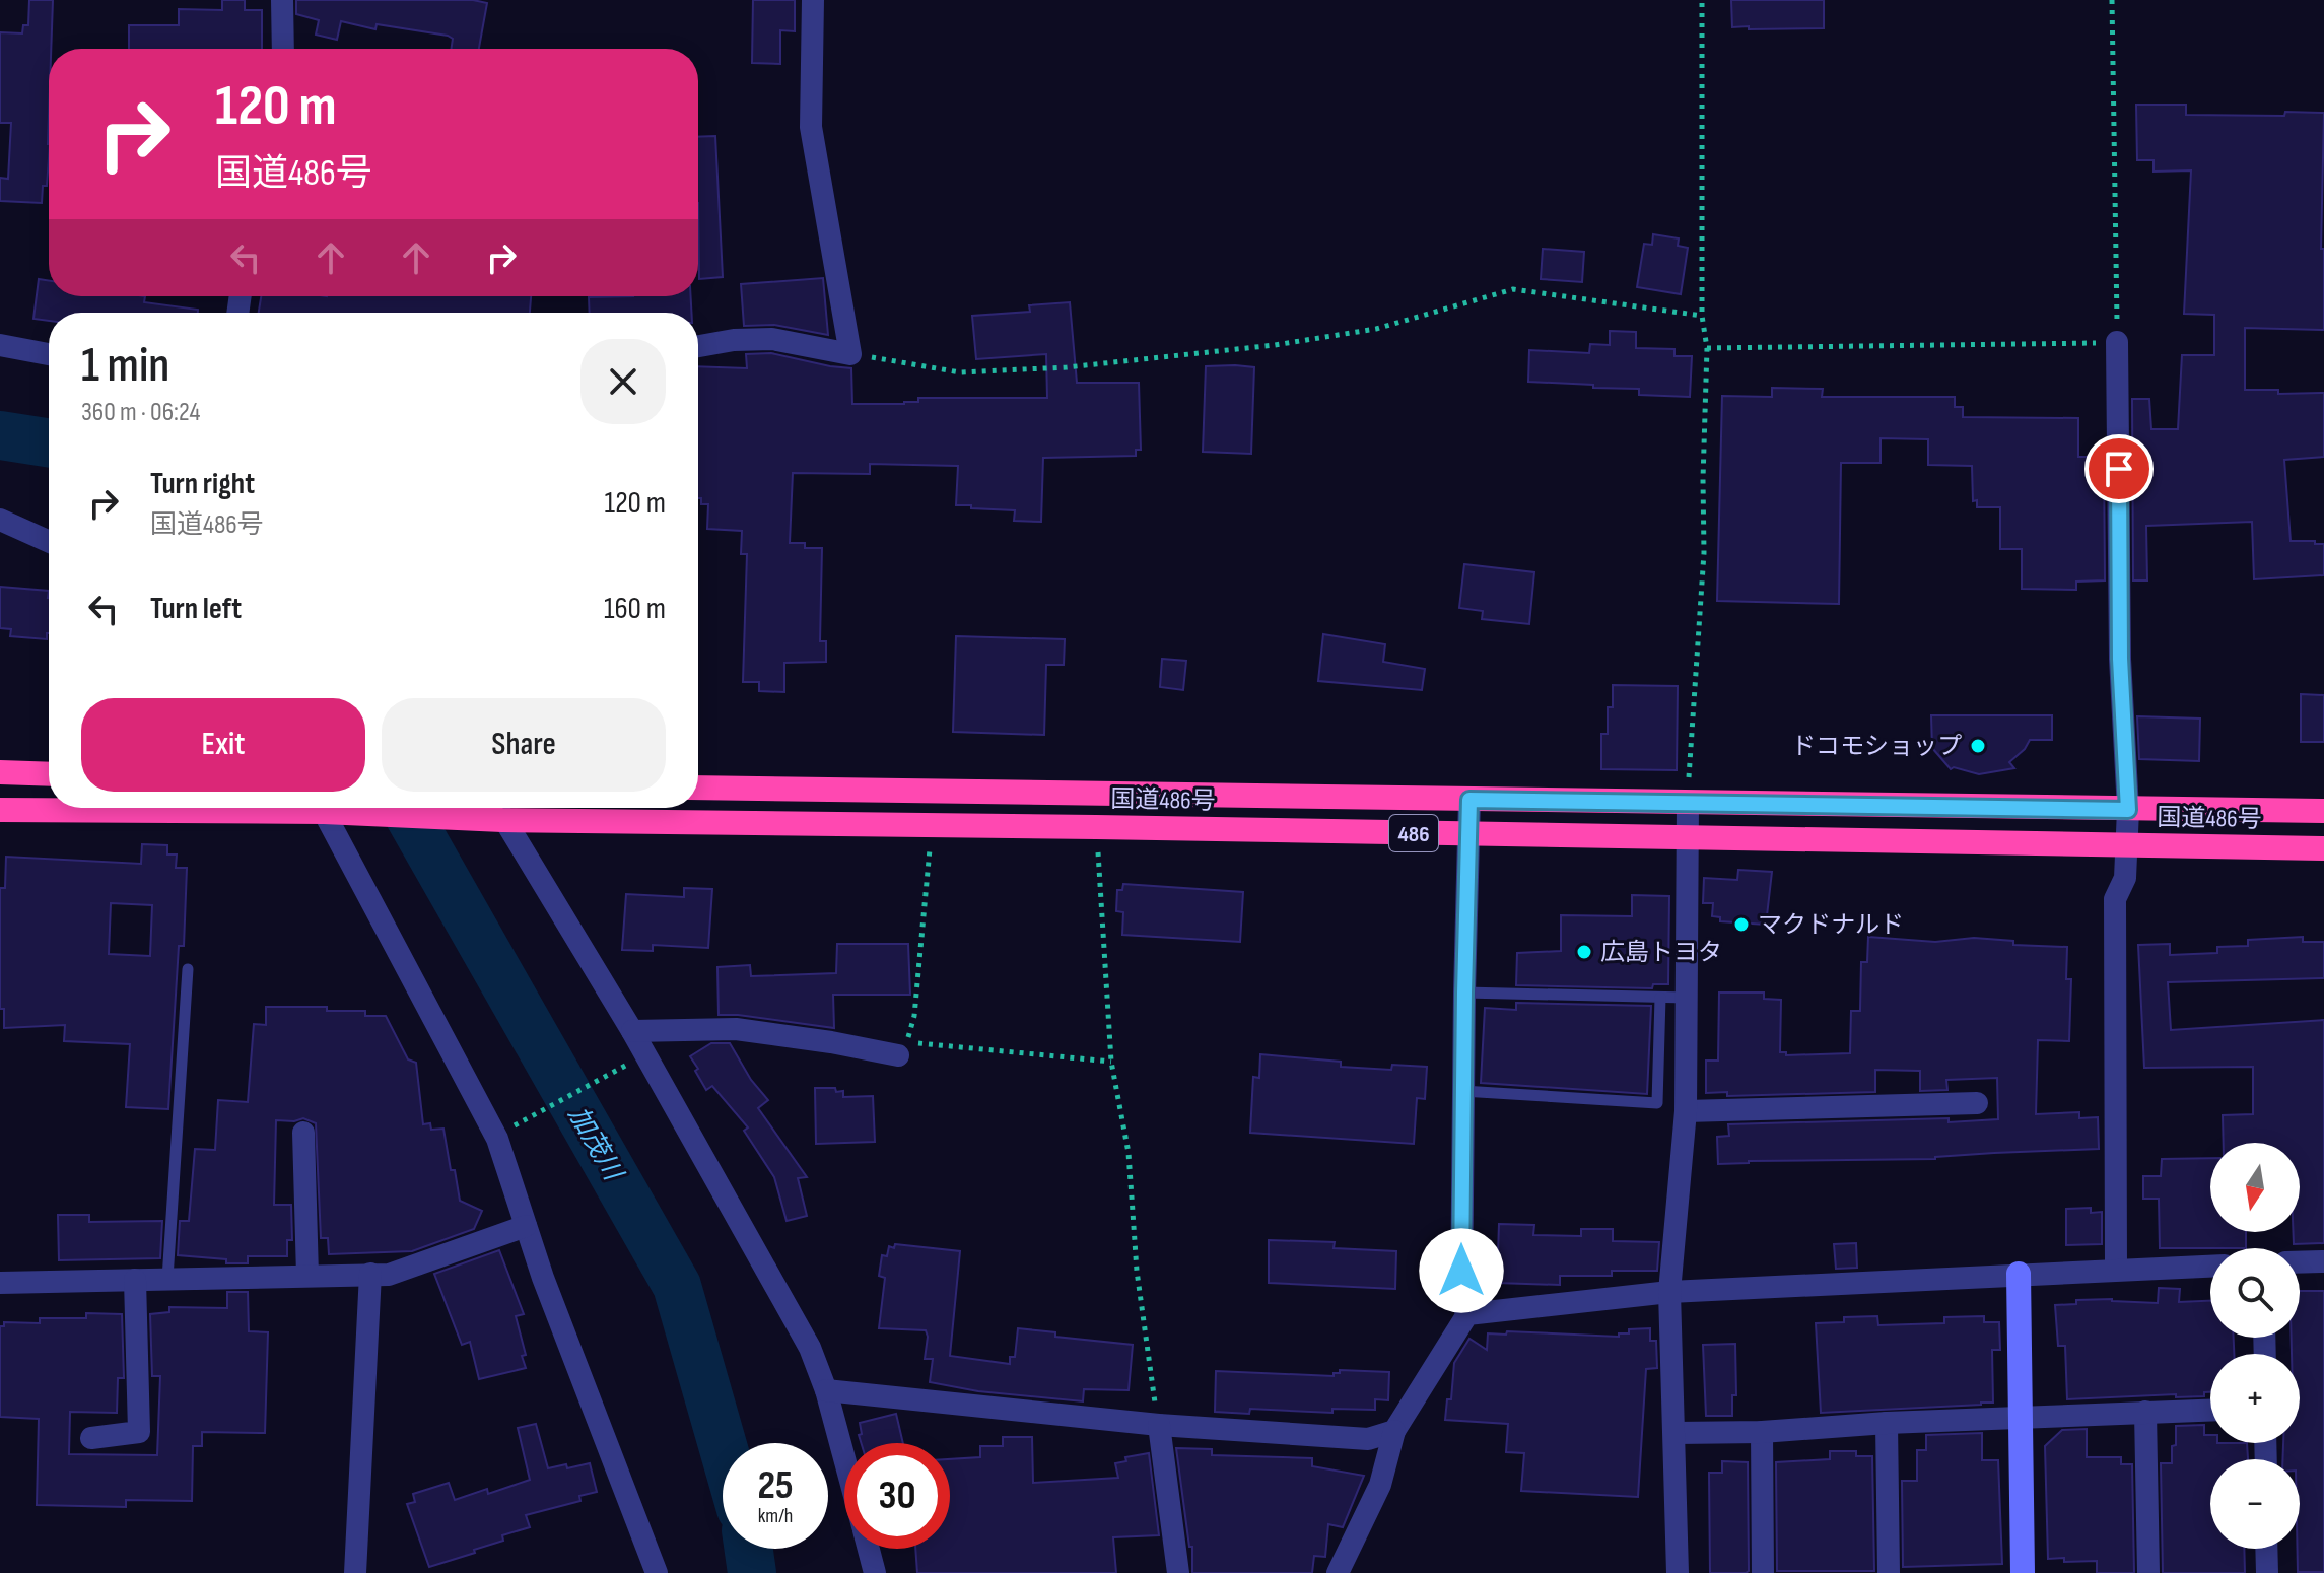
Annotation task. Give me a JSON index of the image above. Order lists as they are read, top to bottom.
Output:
{
  "streets": {
    "highway": ["国道486号", "486"]
  },
  "water": ["加茂川"],
  "places": ["ドコモショップ", "マクドナルド", "広島トヨタ"],
  "north": "bottom",
  "page": {
    "turn": ["120 m", "国道486号"],
    "heading": ["1 min", "360 m · 06:24"],
    "list": [
      {
        "name": "Turn right",
        "note": "国道486号",
        "value": "120 m"
      },
      {
        "name": "Turn left",
        "value": "160 m"
      }
    ],
    "buttons": ["Exit", "Share"],
    "map_buttons": ["+", "−"],
    "speed": "25 km/h",
    "limit": "30"
  }
}
